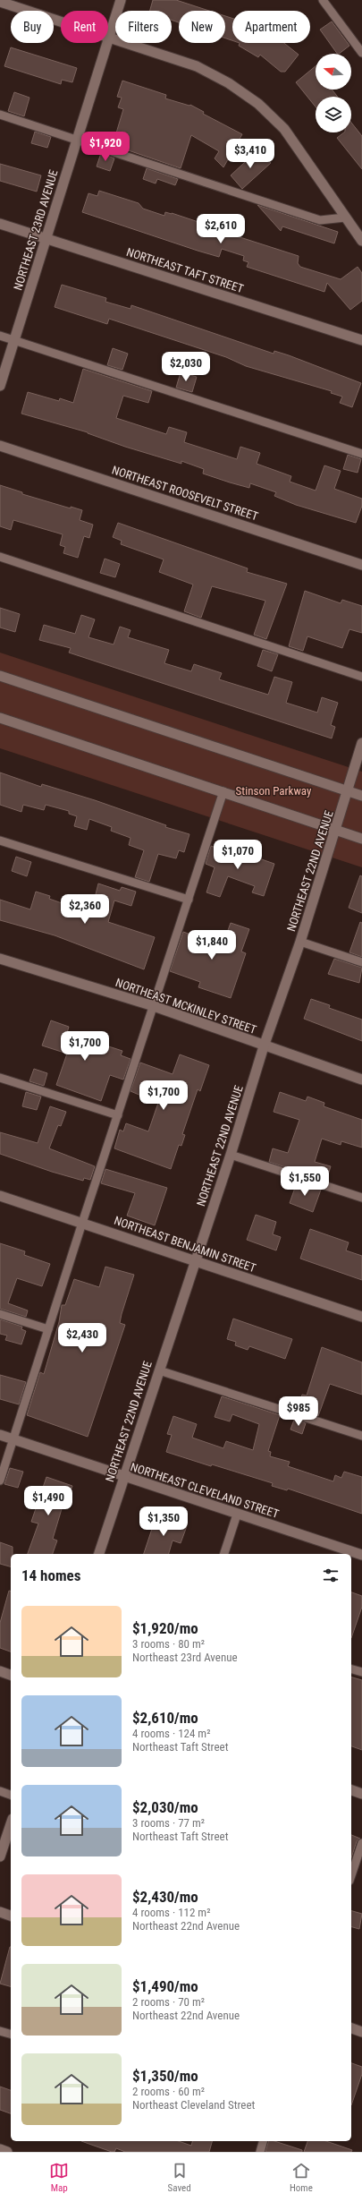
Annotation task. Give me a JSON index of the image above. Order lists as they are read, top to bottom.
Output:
{
  "streets": {
    "street": [
      "NORTHEAST 23RD AVENUE",
      "NORTHEAST TAFT STREET",
      "NORTHEAST ROOSEVELT STREET",
      "NORTHEAST 22ND AVENUE",
      "NORTHEAST MCKINLEY STREET",
      "NORTHEAST BENJAMIN STREET",
      "NORTHEAST CLEVELAND STREET"
    ]
  },
  "crossings": [
    ["NORTHEAST 23RD AVENUE", "NORTHEAST TAFT STREET"],
    ["NORTHEAST 22ND AVENUE", "NORTHEAST MCKINLEY STREET"],
    ["NORTHEAST 22ND AVENUE", "NORTHEAST BENJAMIN STREET"],
    ["NORTHEAST 22ND AVENUE", "NORTHEAST CLEVELAND STREET"]
  ],
  "parks": ["Stinson Parkway"],
  "north": "left",
  "page": {
    "chip": [
      "Buy",
      "Rent",
      "Filters",
      "New",
      "Apartment"
    ],
    "price": [
      "$1,920",
      "$3,410",
      "$2,610",
      "$2,030",
      "$1,070",
      "$2,360",
      "$1,840",
      "$1,700",
      "$1,700",
      "$1,550",
      "$2,430",
      "$985",
      "$1,490",
      "$1,350"
    ],
    "heading": "14 homes",
    "list": [
      {
        "name": "$1,920/mo",
        "note": "3 rooms · 80 m² · Northeast 23rd Avenue"
      },
      {
        "name": "$2,610/mo",
        "note": "4 rooms · 124 m² · Northeast Taft Street"
      },
      {
        "name": "$2,030/mo",
        "note": "3 rooms · 77 m² · Northeast Taft Street"
      },
      {
        "name": "$2,430/mo",
        "note": "4 rooms · 112 m² · Northeast 22nd Avenue"
      },
      {
        "name": "$1,490/mo",
        "note": "2 rooms · 70 m² · Northeast 22nd Avenue"
      },
      {
        "name": "$1,350/mo",
        "note": "2 rooms · 60 m² · Northeast Cleveland Street"
      }
    ],
    "tabs": ["Map", "Saved", "Home"]
  }
}
